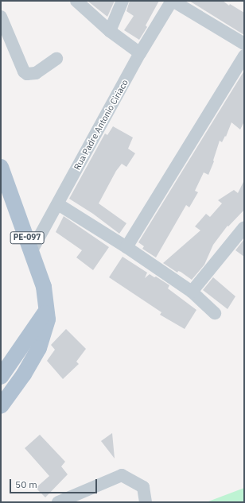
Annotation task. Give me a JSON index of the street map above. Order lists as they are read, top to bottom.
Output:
{
  "streets": {
    "main road": ["PE-097"],
    "street": ["Rua Padre Antonio Ciriaco"]
  },
  "crossings": [
    ["Rua Padre Antonio Ciriaco", "PE-097"]
  ],
  "scale_bar": "50 m"
}
